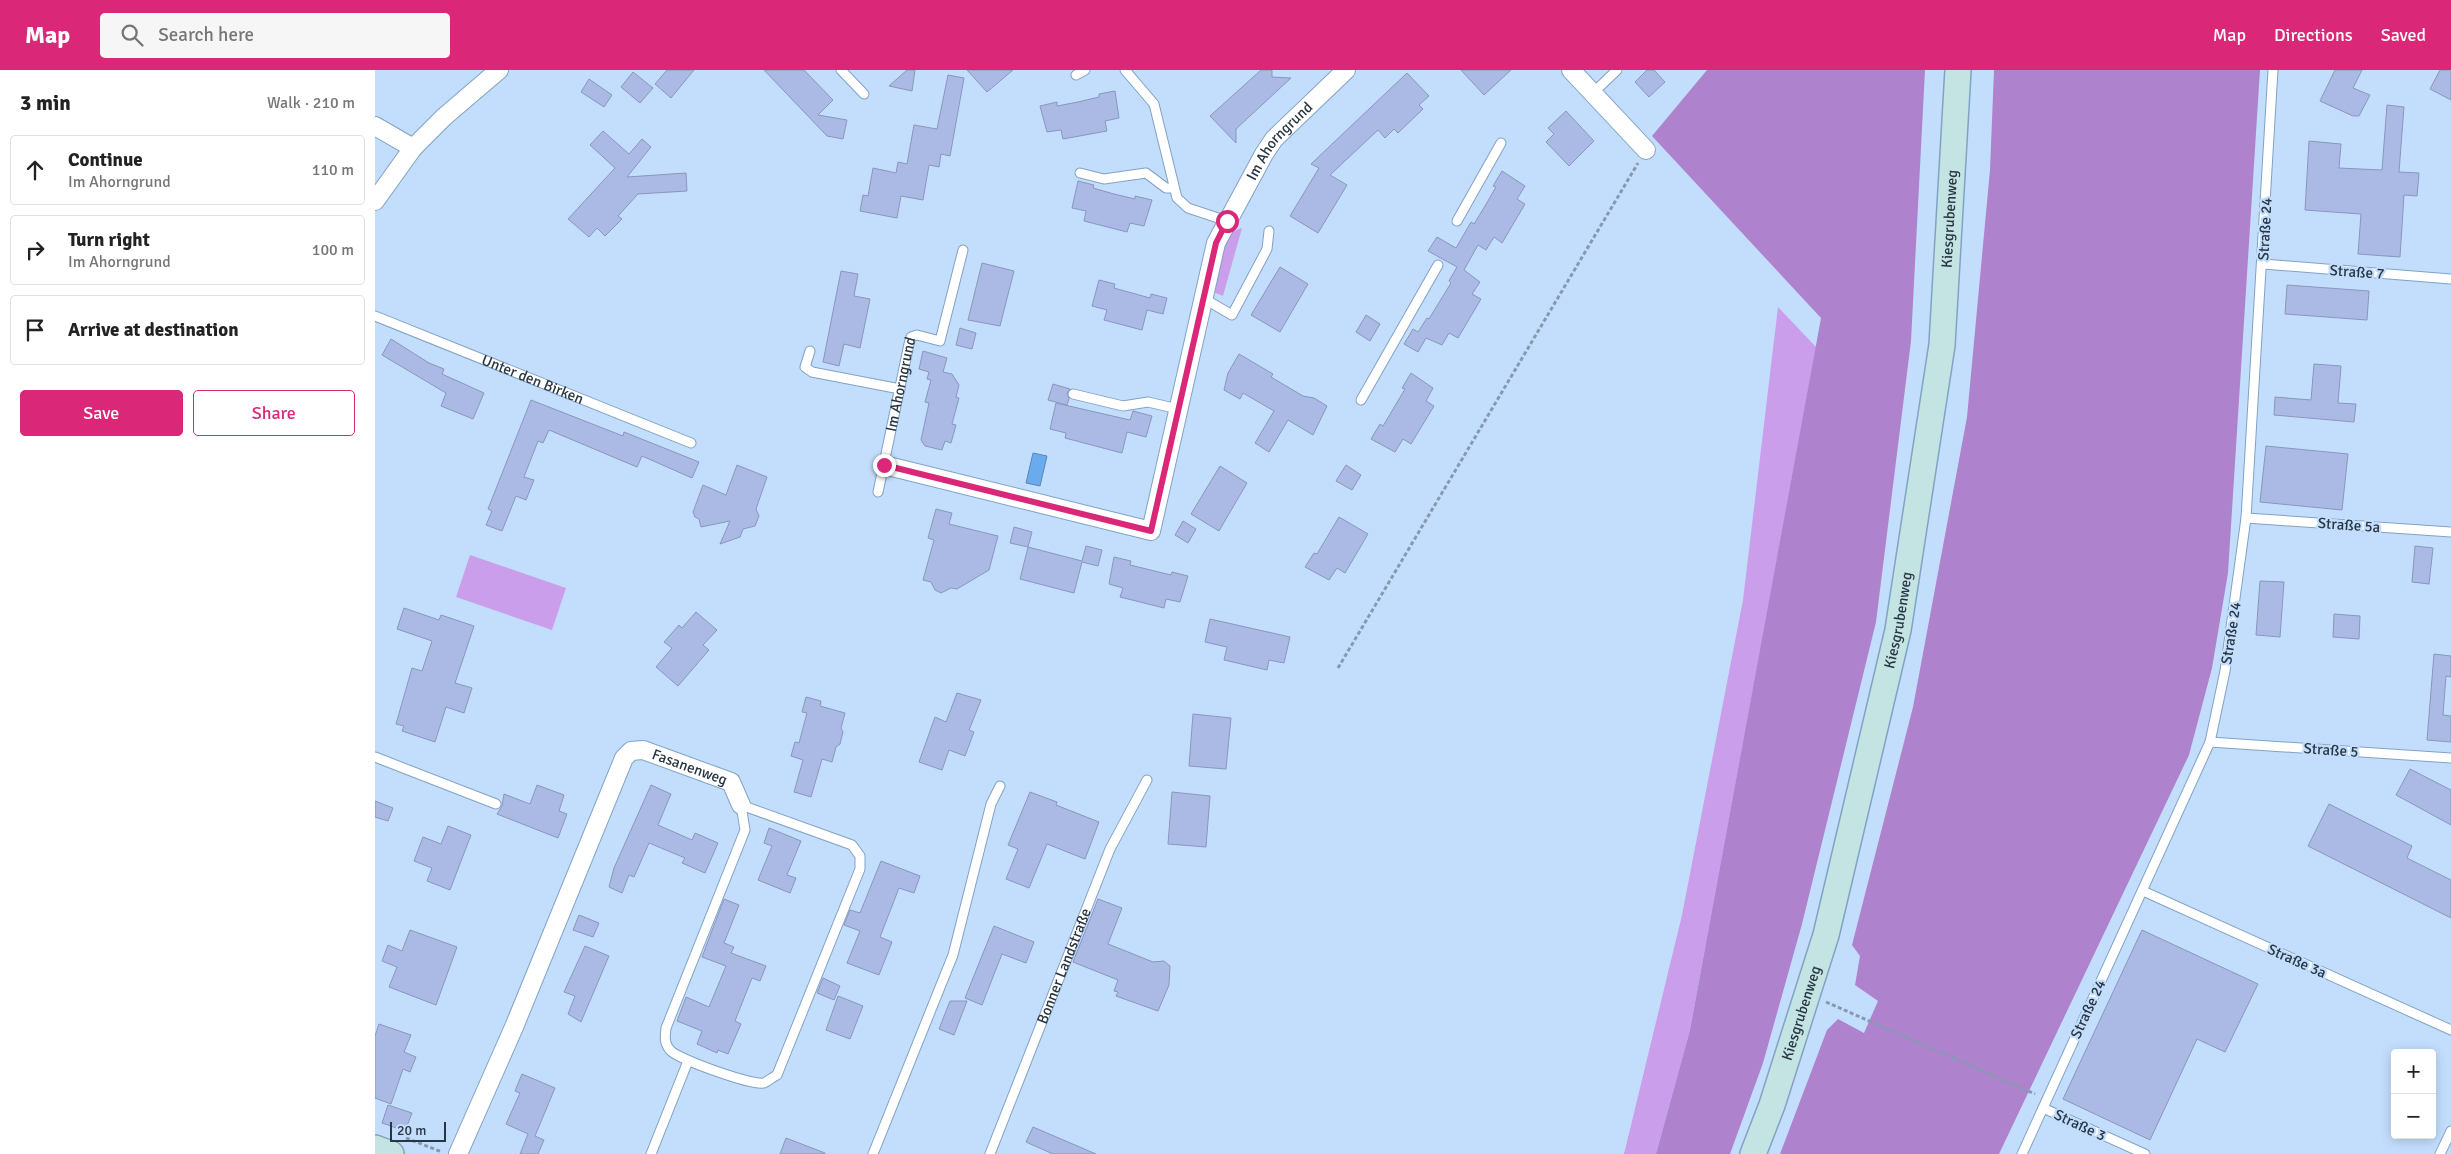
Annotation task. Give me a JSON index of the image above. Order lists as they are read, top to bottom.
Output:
{
  "streets": {
    "main road": ["Kiesgrubenweg"],
    "street": ["Im Ahorngrund", "Fasanenweg"],
    "lane": [
      "Straße 24",
      "Straße 7",
      "Unter den Birken",
      "Straße 5a",
      "Straße 5",
      "Straße 3a",
      "Bonner Landstraße",
      "Straße 3"
    ]
  },
  "crossings": [
    ["Straße 24", "Straße 7"],
    ["Straße 24", "Straße 5a"],
    ["Straße 24", "Straße 5"],
    ["Straße 24", "Straße 3a"],
    ["Straße 24", "Straße 3"]
  ],
  "scale_bar": "20 m",
  "page": {
    "header": "Map",
    "search": "Search here",
    "nav": ["Map", "Directions", "Saved"],
    "heading": ["3 min", "Walk · 210 m"],
    "list": [
      ["Continue", "Im Ahorngrund", "110 m"],
      ["Turn right", "Im Ahorngrund", "100 m"],
      "Arrive at destination"
    ],
    "buttons": ["Save", "Share"],
    "map_buttons": ["+", "−"],
    "scale": "20 m"
  }
}
